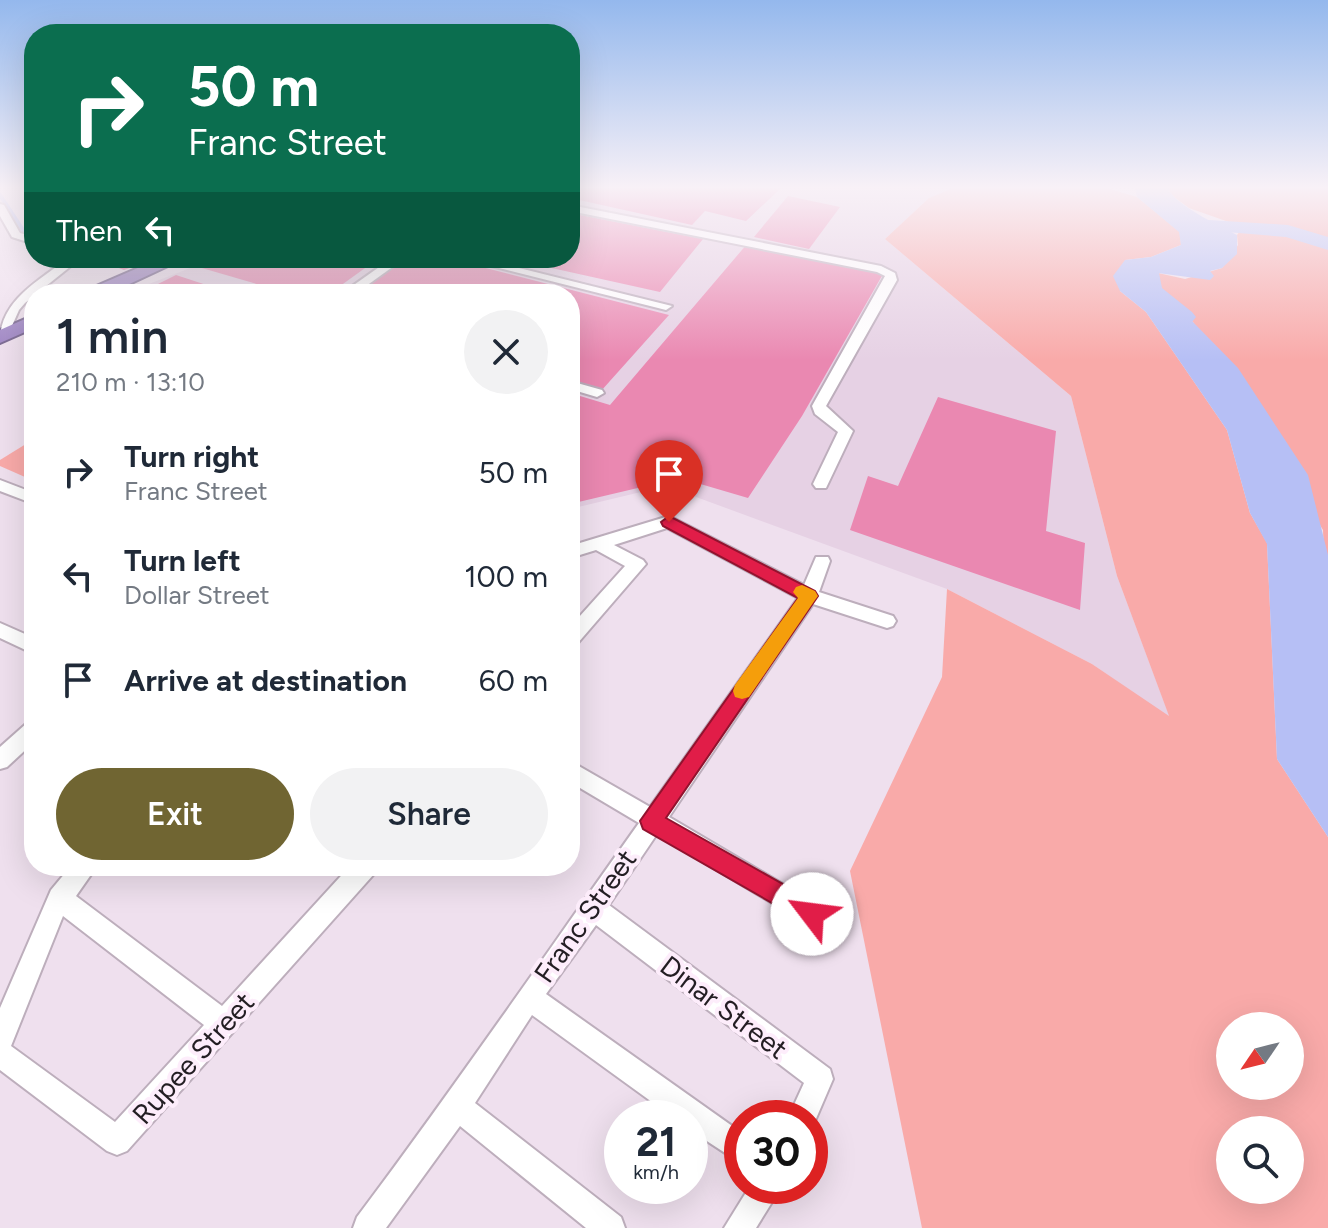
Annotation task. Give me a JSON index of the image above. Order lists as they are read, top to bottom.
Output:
{
  "streets": {
    "street": ["Franc Street", "Dinar Street", "Rupee Street"]
  },
  "crossings": [
    ["Franc Street", "Dinar Street"]
  ],
  "north": "bottom left",
  "page": {
    "turn": ["50 m", "Franc Street"],
    "then": "Then",
    "heading": ["1 min", "210 m · 13:10"],
    "list": [
      {
        "name": "Turn right",
        "note": "Franc Street",
        "value": "50 m"
      },
      {
        "name": "Turn left",
        "note": "Dollar Street",
        "value": "100 m"
      },
      {
        "name": "Arrive at destination",
        "value": "60 m"
      }
    ],
    "buttons": ["Exit", "Share"],
    "speed": "21 km/h",
    "limit": "30"
  }
}
